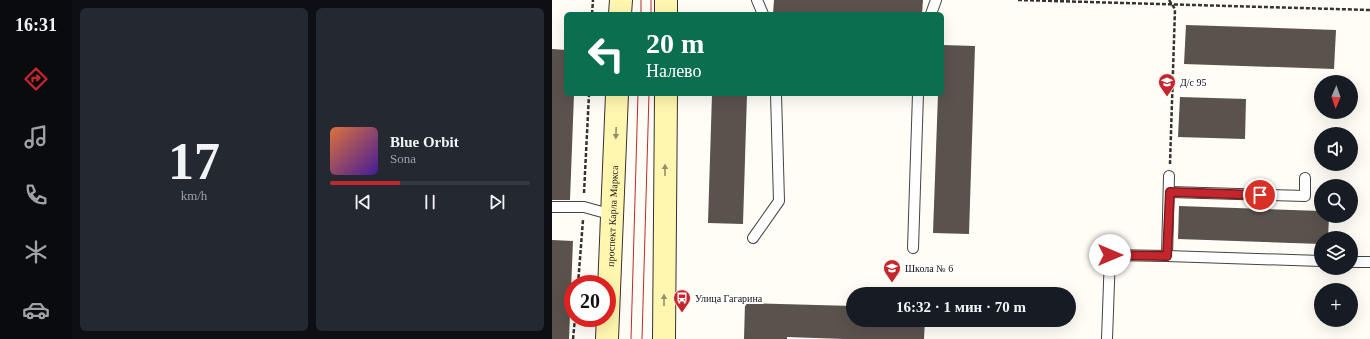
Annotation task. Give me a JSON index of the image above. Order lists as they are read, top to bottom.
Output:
{
  "streets": {
    "main road": ["проспект Карла Маркса"]
  },
  "places": {
    "school or university": ["Д/с 95", "Школа № 6"],
    "bus stop": ["Улица Гагарина"]
  },
  "north": "bottom",
  "page": {
    "tabs": "16:31",
    "tile": ["17", "km/h"],
    "turn": ["20 m", "Налево"],
    "map_buttons": "+",
    "song": ["Blue Orbit", "Sona"],
    "limit": "20",
    "trip": "16:32 · 1 мин · 70 m"
  }
}
